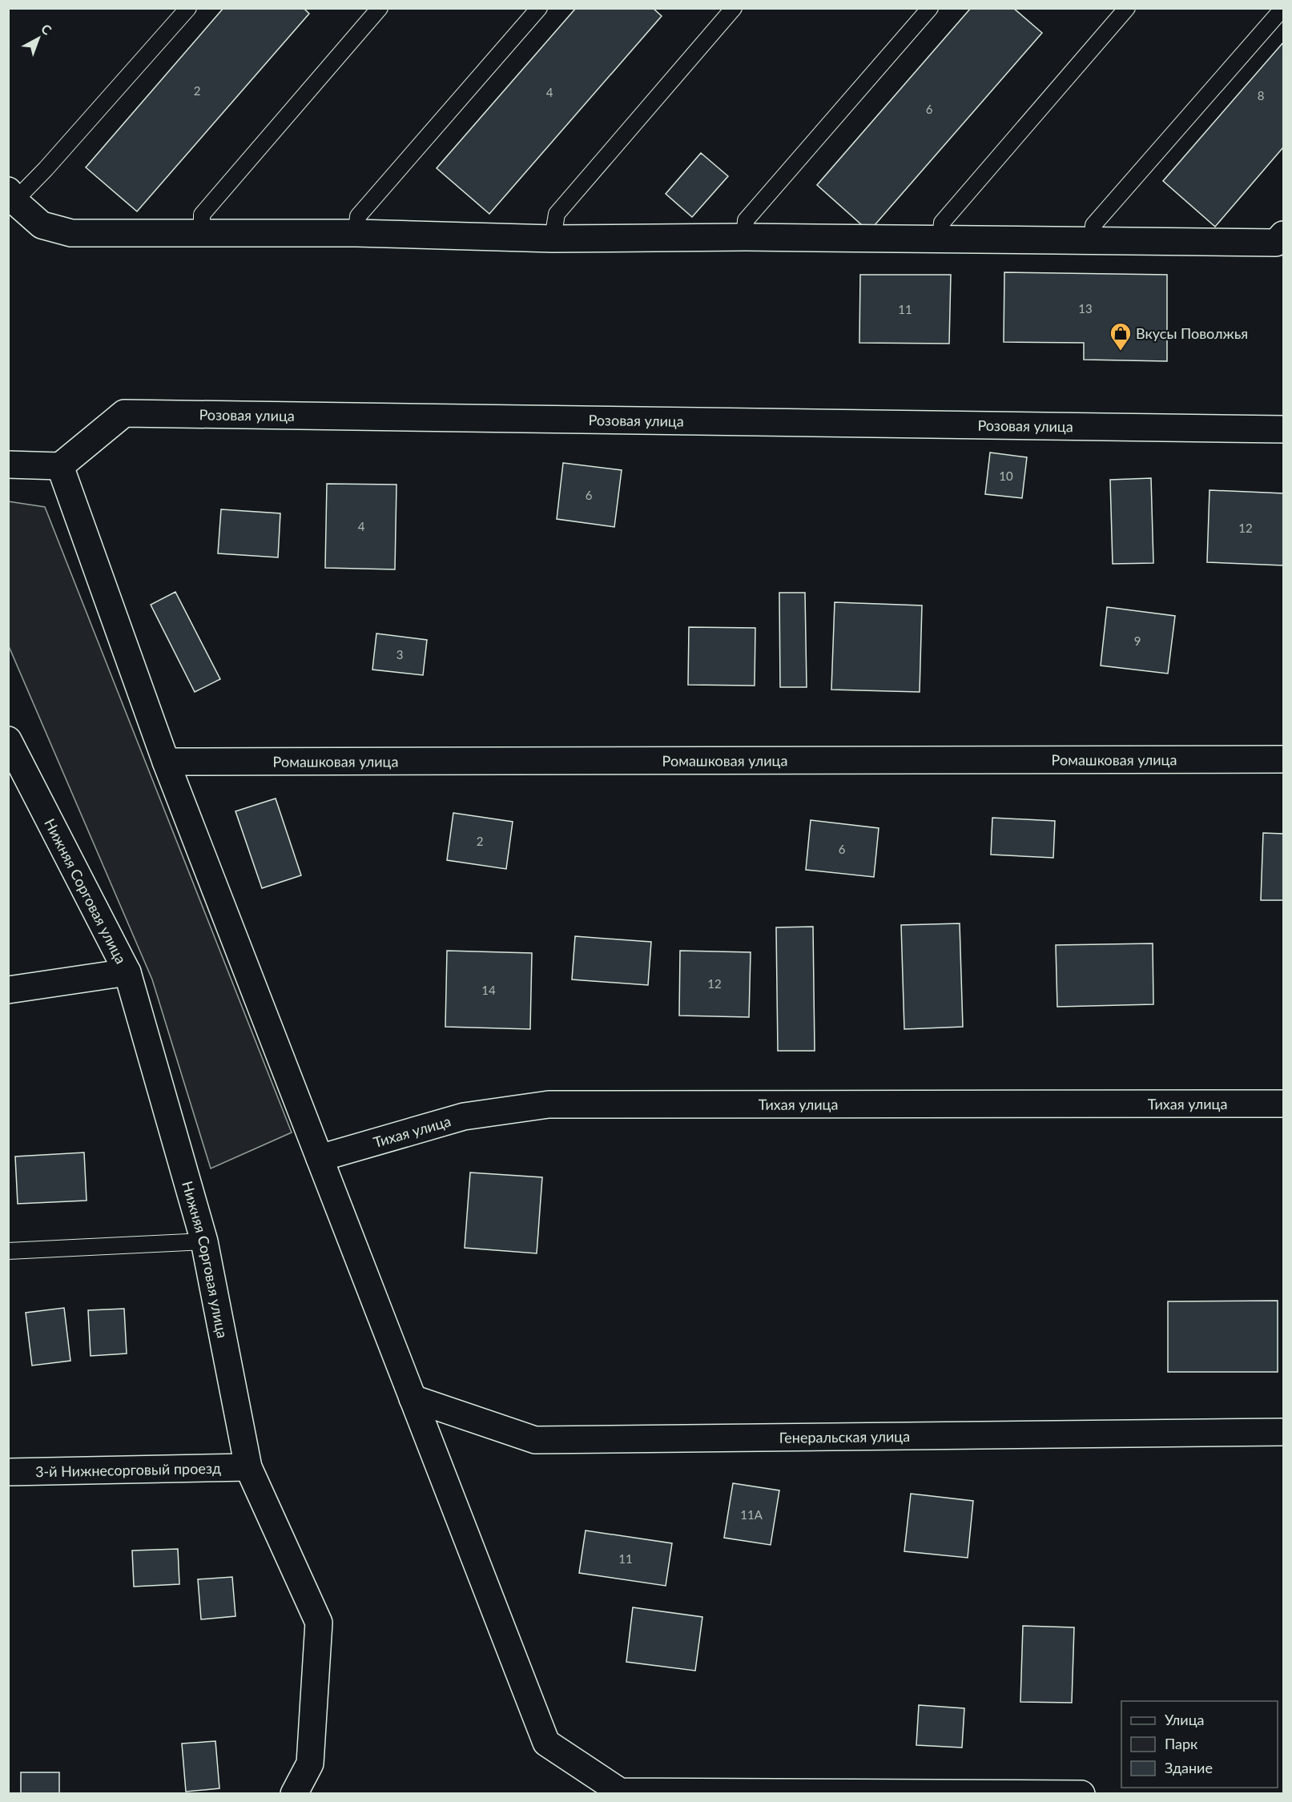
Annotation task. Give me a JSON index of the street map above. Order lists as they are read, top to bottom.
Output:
{
  "streets": {
    "street": [
      "Розовая улица",
      "Ромашковая улица",
      "Нижняя Сорговая улица",
      "Тихая улица",
      "Генеральская улица",
      "3-й Нижнесорговый проезд"
    ]
  },
  "crossings": [
    ["Нижняя Сорговая улица", "3-й Нижнесорговый проезд"]
  ],
  "places": {
    "shop": ["Вкусы Поволжья"]
  },
  "house_numbers": [
    "2",
    "4",
    "8",
    "6",
    "13",
    "11",
    "10",
    "6",
    "4",
    "12",
    "9",
    "3",
    "2",
    "6",
    "12",
    "14",
    "11А",
    "11"
  ],
  "legend": ["Улица", "Парк", "Здание"],
  "north": "top right"
}
